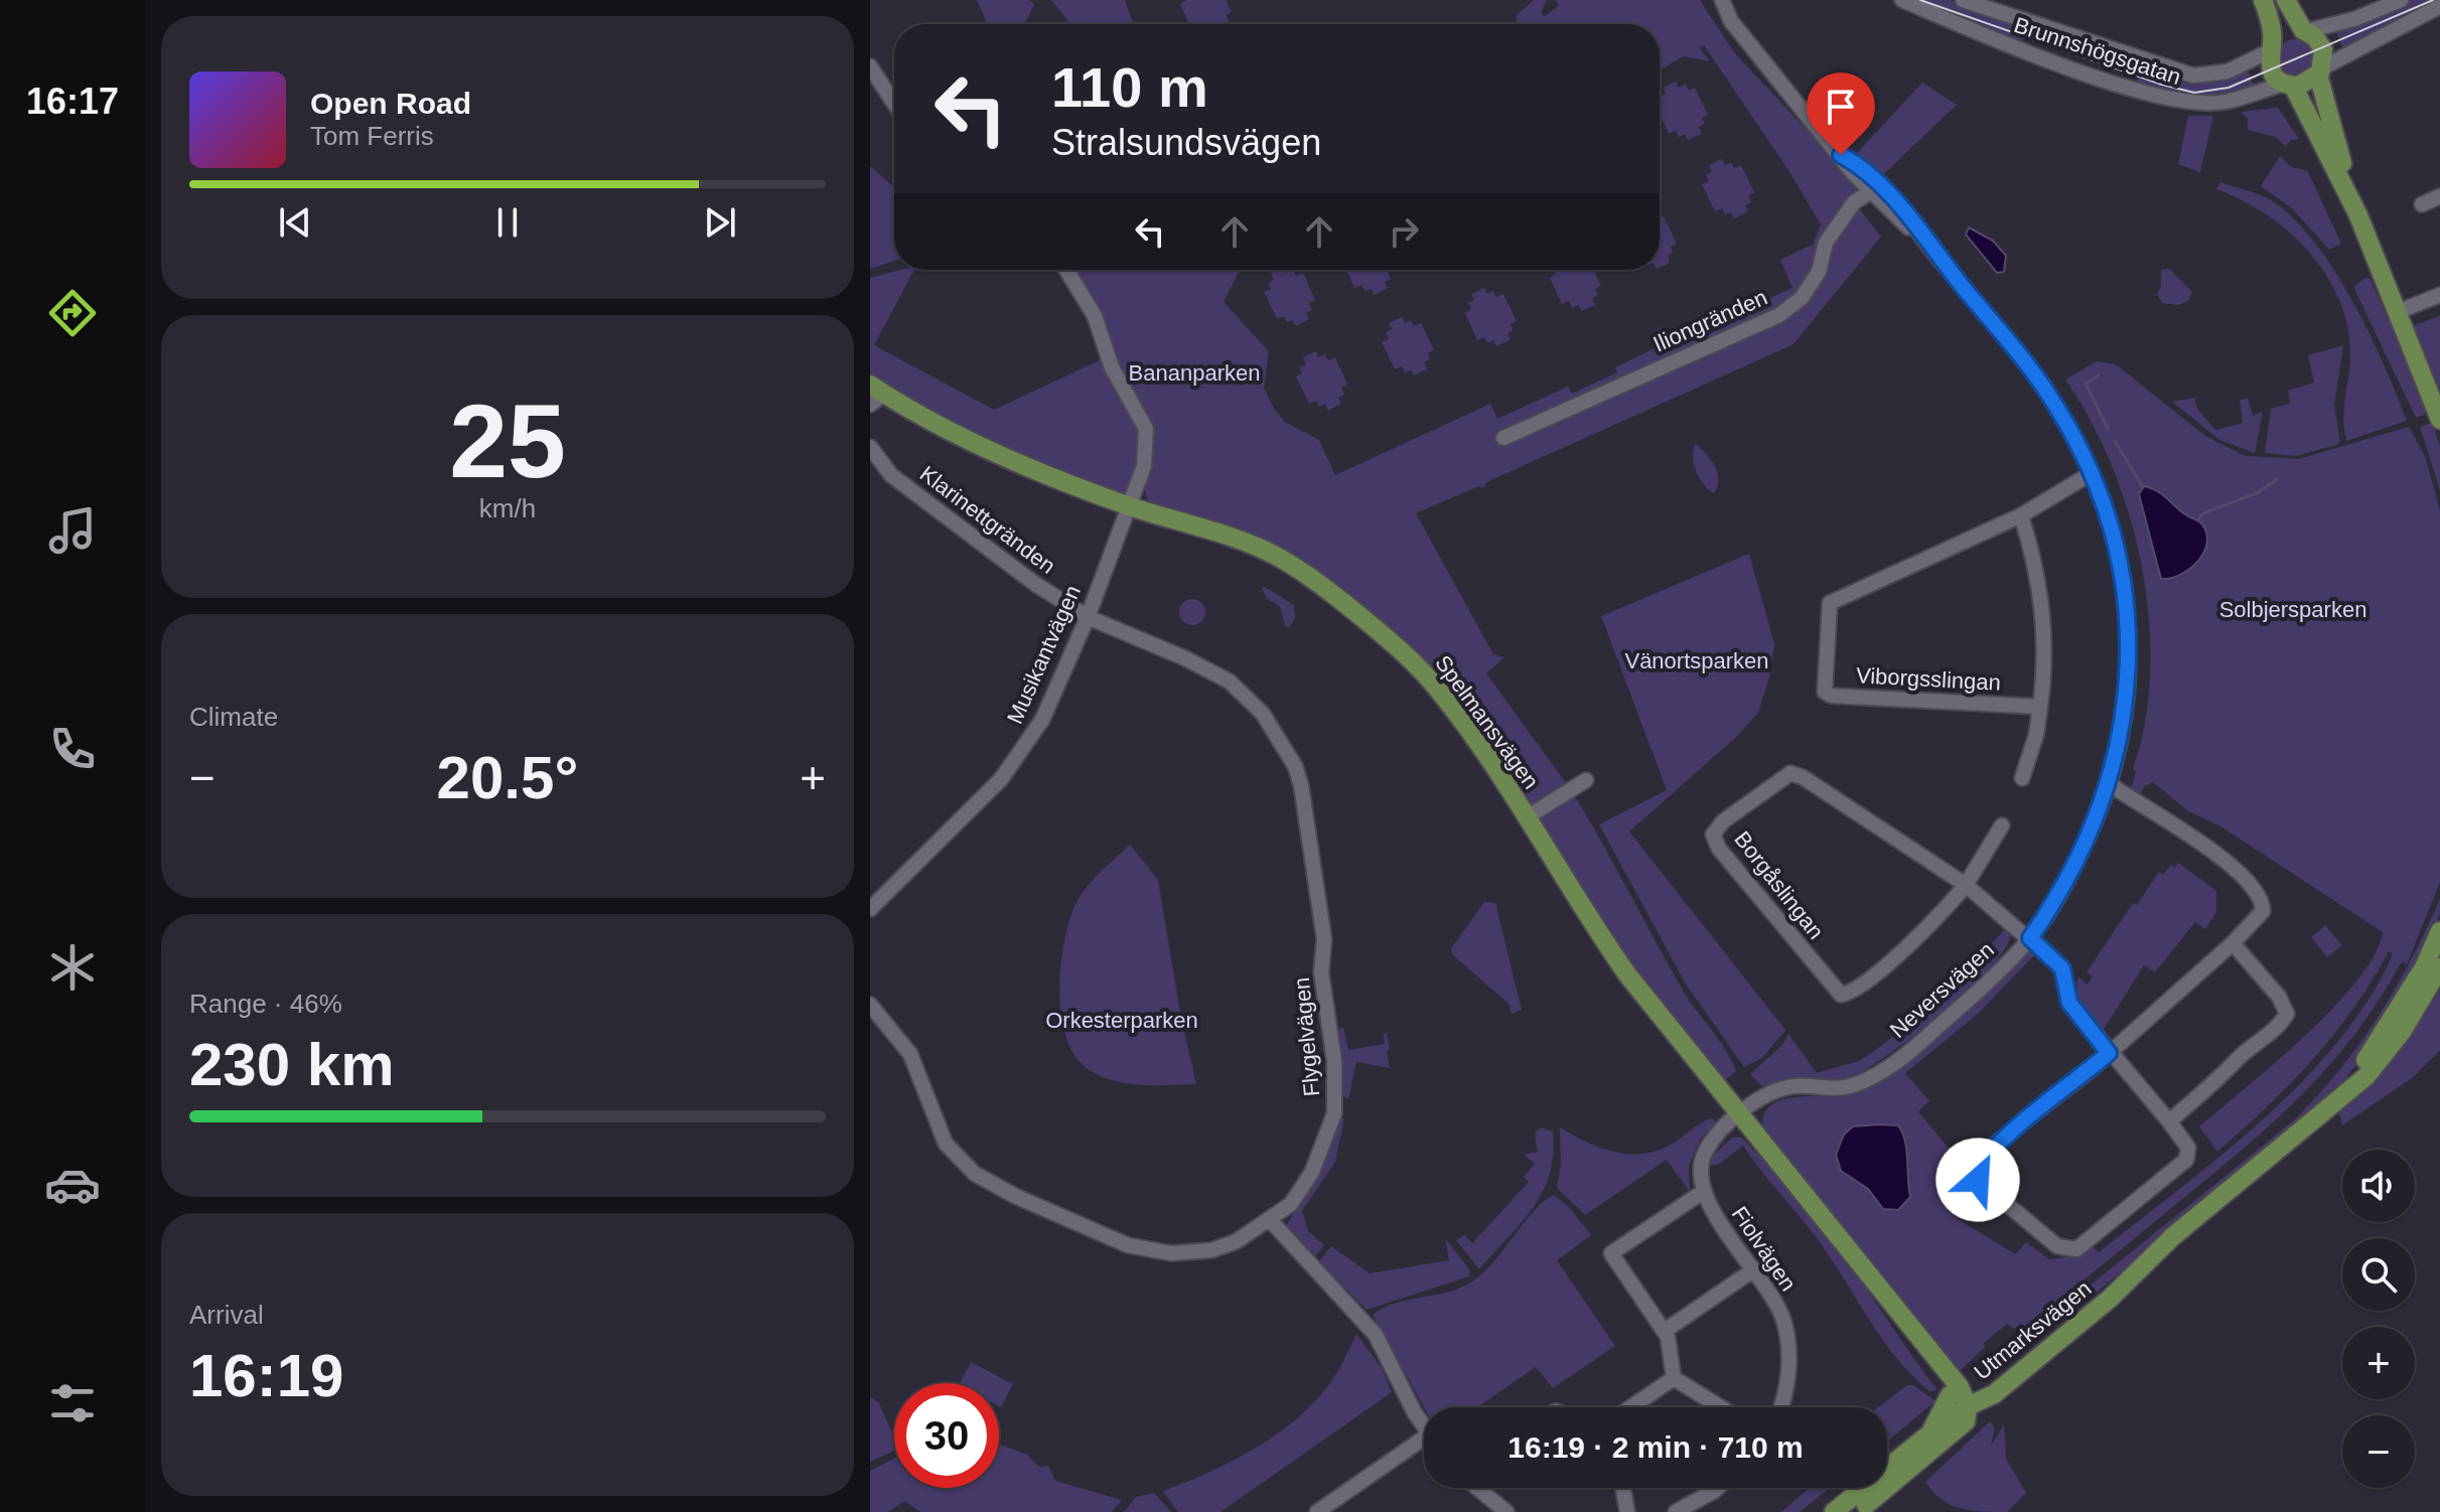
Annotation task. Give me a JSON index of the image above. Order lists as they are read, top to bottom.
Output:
{
  "streets": {
    "main road": ["Spelmansvägen", "Utmarksvägen"],
    "street": [
      "Brunnshögsgatan",
      "Iliongränden",
      "Klarinettgränden",
      "Musikantvägen",
      "Viborgsslingan",
      "Borgåslingan",
      "Neversvägen",
      "Flygelvägen",
      "Fiolvägen"
    ]
  },
  "crossings": [
    ["Iliongränden", "Neversvägen"],
    ["Klarinettgränden", "Musikantvägen"],
    ["Klarinettgränden", "Flygelvägen"],
    ["Musikantvägen", "Spelmansvägen"],
    ["Musikantvägen", "Flygelvägen"],
    ["Viborgsslingan", "Neversvägen"],
    ["Spelmansvägen", "Neversvägen"],
    ["Spelmansvägen", "Utmarksvägen"],
    ["Borgåslingan", "Neversvägen"]
  ],
  "parks": [
    "Bananparken",
    "Solbjersparken",
    "Vänortsparken",
    "Orkesterparken"
  ],
  "page": {
    "tabs": "16:17",
    "turn": ["110 m", "Stralsundsvägen"],
    "song": ["Open Road", "Tom Ferris"],
    "tile": [
      ["25", "km/h"],
      "Climate",
      ["Range · 46%", "230 km"],
      ["Arrival", "16:19"]
    ],
    "heat": ["−", "20.5°", "+"],
    "map_buttons": ["+", "−"],
    "limit": "30",
    "trip": "16:19 · 2 min · 710 m"
  }
}
